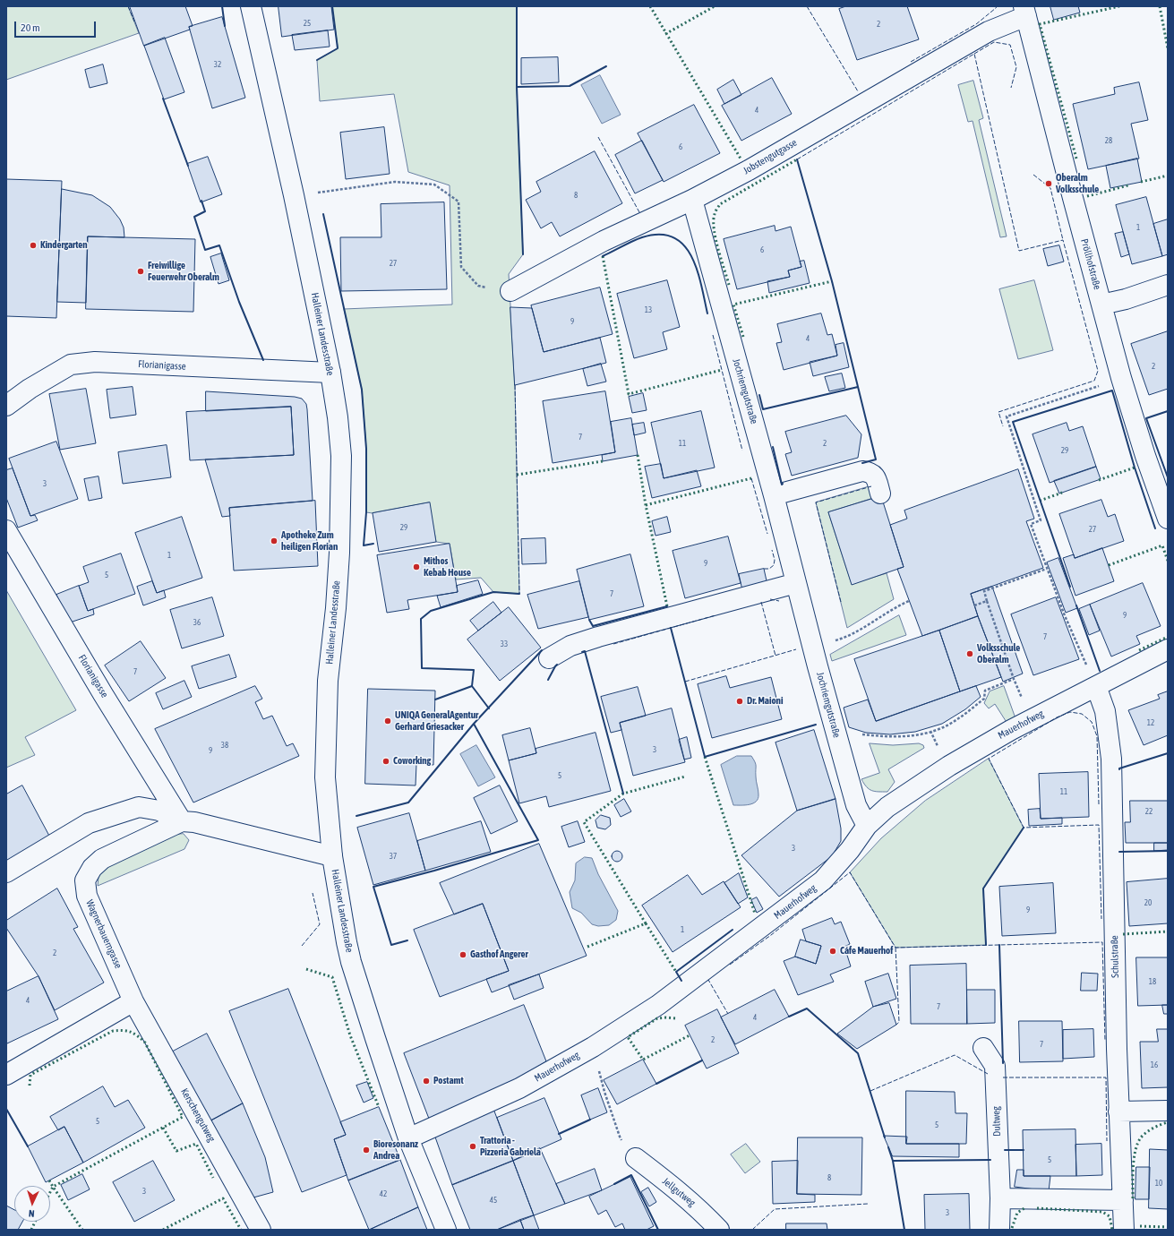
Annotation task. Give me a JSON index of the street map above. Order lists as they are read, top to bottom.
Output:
{
  "streets": {
    "street": [
      "Jobstengutgasse",
      "Pröllhofstraße",
      "Halleiner Landesstraße",
      "Florianigasse",
      "Jochriemgutstraße",
      "Mauerhofweg",
      "Wagnerbauerngasse",
      "Schulstraße",
      "Kerschengutweg",
      "Dultweg",
      "Jellgutweg"
    ]
  },
  "crossings": [
    ["Jobstengutgasse", "Pröllhofstraße"],
    ["Jobstengutgasse", "Jochriemgutstraße"],
    ["Halleiner Landesstraße", "Florianigasse"],
    ["Halleiner Landesstraße", "Mauerhofweg"],
    ["Florianigasse", "Wagnerbauerngasse"],
    ["Jochriemgutstraße", "Mauerhofweg"],
    ["Mauerhofweg", "Schulstraße"],
    ["Wagnerbauerngasse", "Kerschengutweg"]
  ],
  "places": [
    "Oberalm Volksschule",
    "Kindergarten",
    "Freiwillige Feuerwehr Oberalm",
    "Apotheke Zum heiligen Florian",
    "Mithos Kebab House",
    "Volksschule Oberalm",
    "Dr. Maioni",
    "UNIQA GeneralAgentur Gerhard Griesacker",
    "Coworking",
    "Cáfe Mauerhof",
    "Gasthof Angerer",
    "Postamt",
    "Trattoria - Pizzeria Gabriela",
    "Bioresonanz Andrea"
  ],
  "house_numbers": [
    "25",
    "2",
    "32",
    "4",
    "28",
    "6",
    "8",
    "1",
    "6",
    "27",
    "13",
    "9",
    "4",
    "2",
    "7",
    "11",
    "2",
    "29",
    "3",
    "29",
    "27",
    "1",
    "9",
    "5",
    "7",
    "9",
    "36",
    "7",
    "33",
    "7",
    "12",
    "38",
    "3",
    "9",
    "5",
    "11",
    "22",
    "3",
    "37",
    "20",
    "9",
    "1",
    "2",
    "18",
    "4",
    "7",
    "4",
    "2",
    "7",
    "16",
    "5",
    "5",
    "5",
    "8",
    "10",
    "3",
    "42",
    "45",
    "3"
  ],
  "scale_bar": "20 m",
  "north": "bottom"
}
